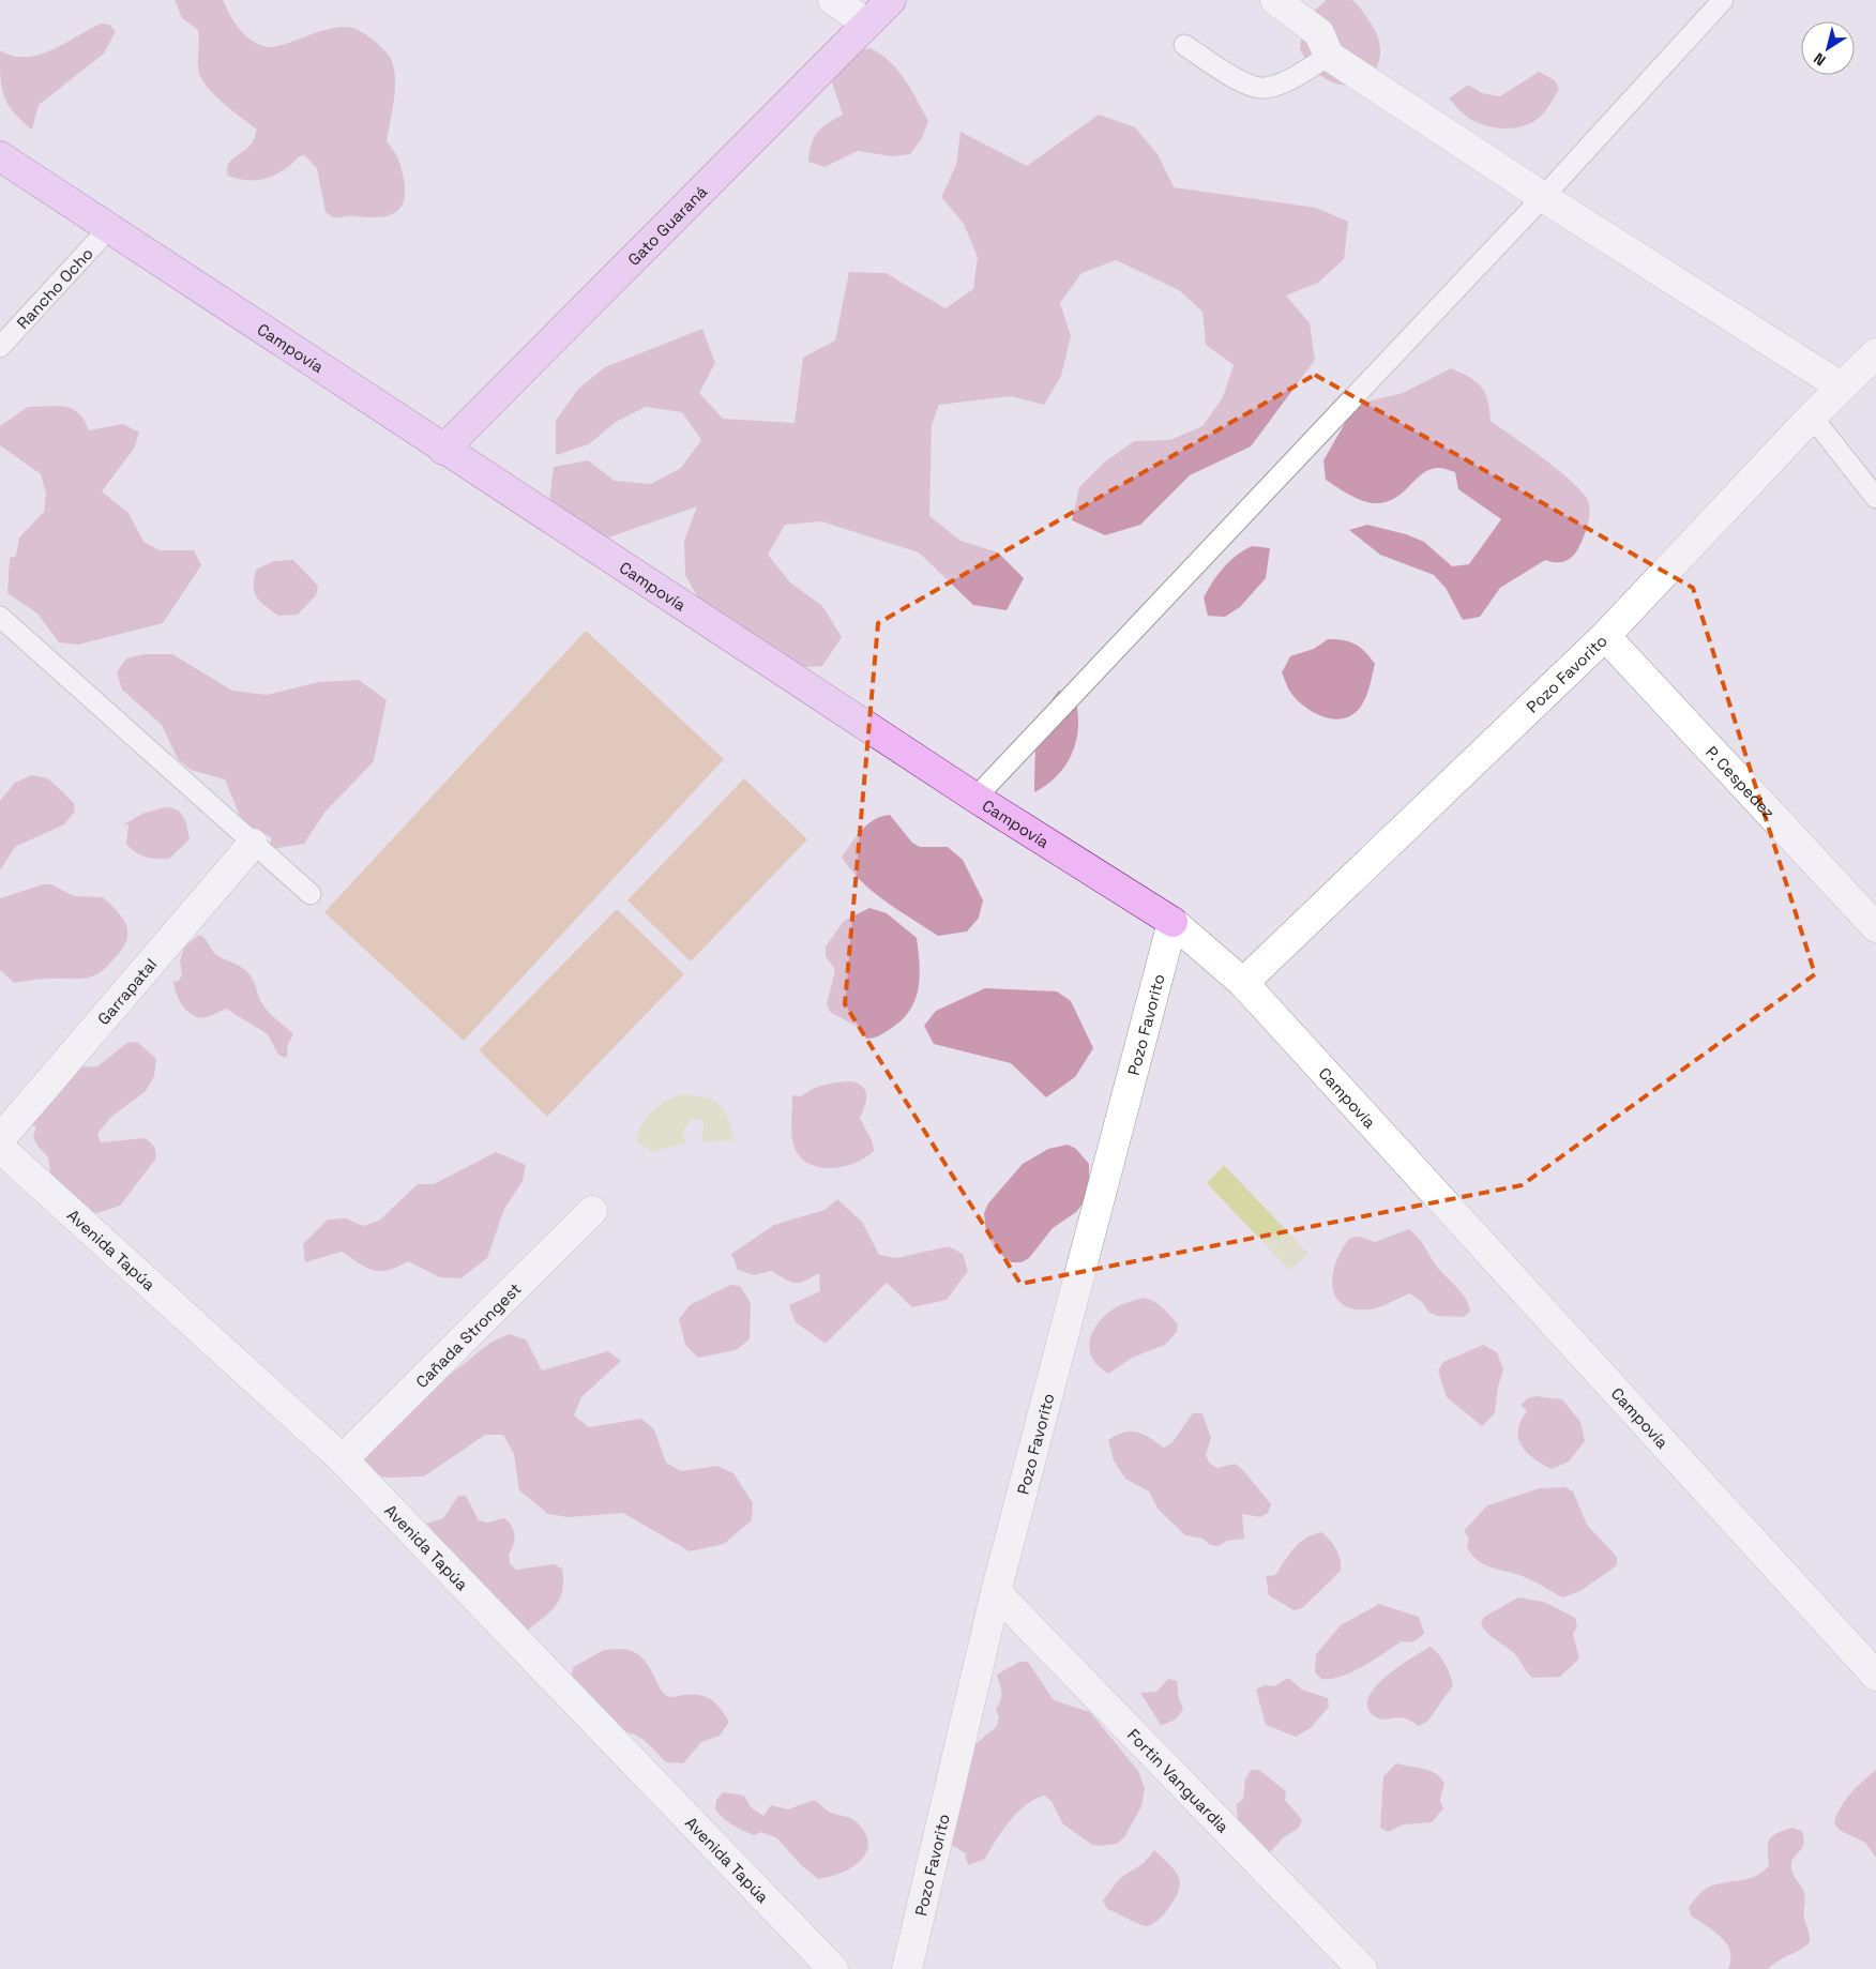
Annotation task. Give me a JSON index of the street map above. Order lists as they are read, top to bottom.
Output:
{
  "streets": {
    "street": [
      "Gato Guaraná",
      "Campovía",
      "Pozo Favorito",
      "P. Cespedez",
      "Garrapatal",
      "Avenida Tapúa",
      "Cañada Strongest",
      "Fortin Vanguardia"
    ],
    "lane": ["Rancho Ocho"]
  },
  "crossings": [
    ["Gato Guaraná", "Campovía"],
    ["Rancho Ocho", "Campovía"],
    ["Campovía", "Pozo Favorito"],
    ["Pozo Favorito", "P. Cespedez"],
    ["Pozo Favorito", "Fortin Vanguardia"],
    ["Avenida Tapúa", "Cañada Strongest"]
  ],
  "north": "bottom left"
}
